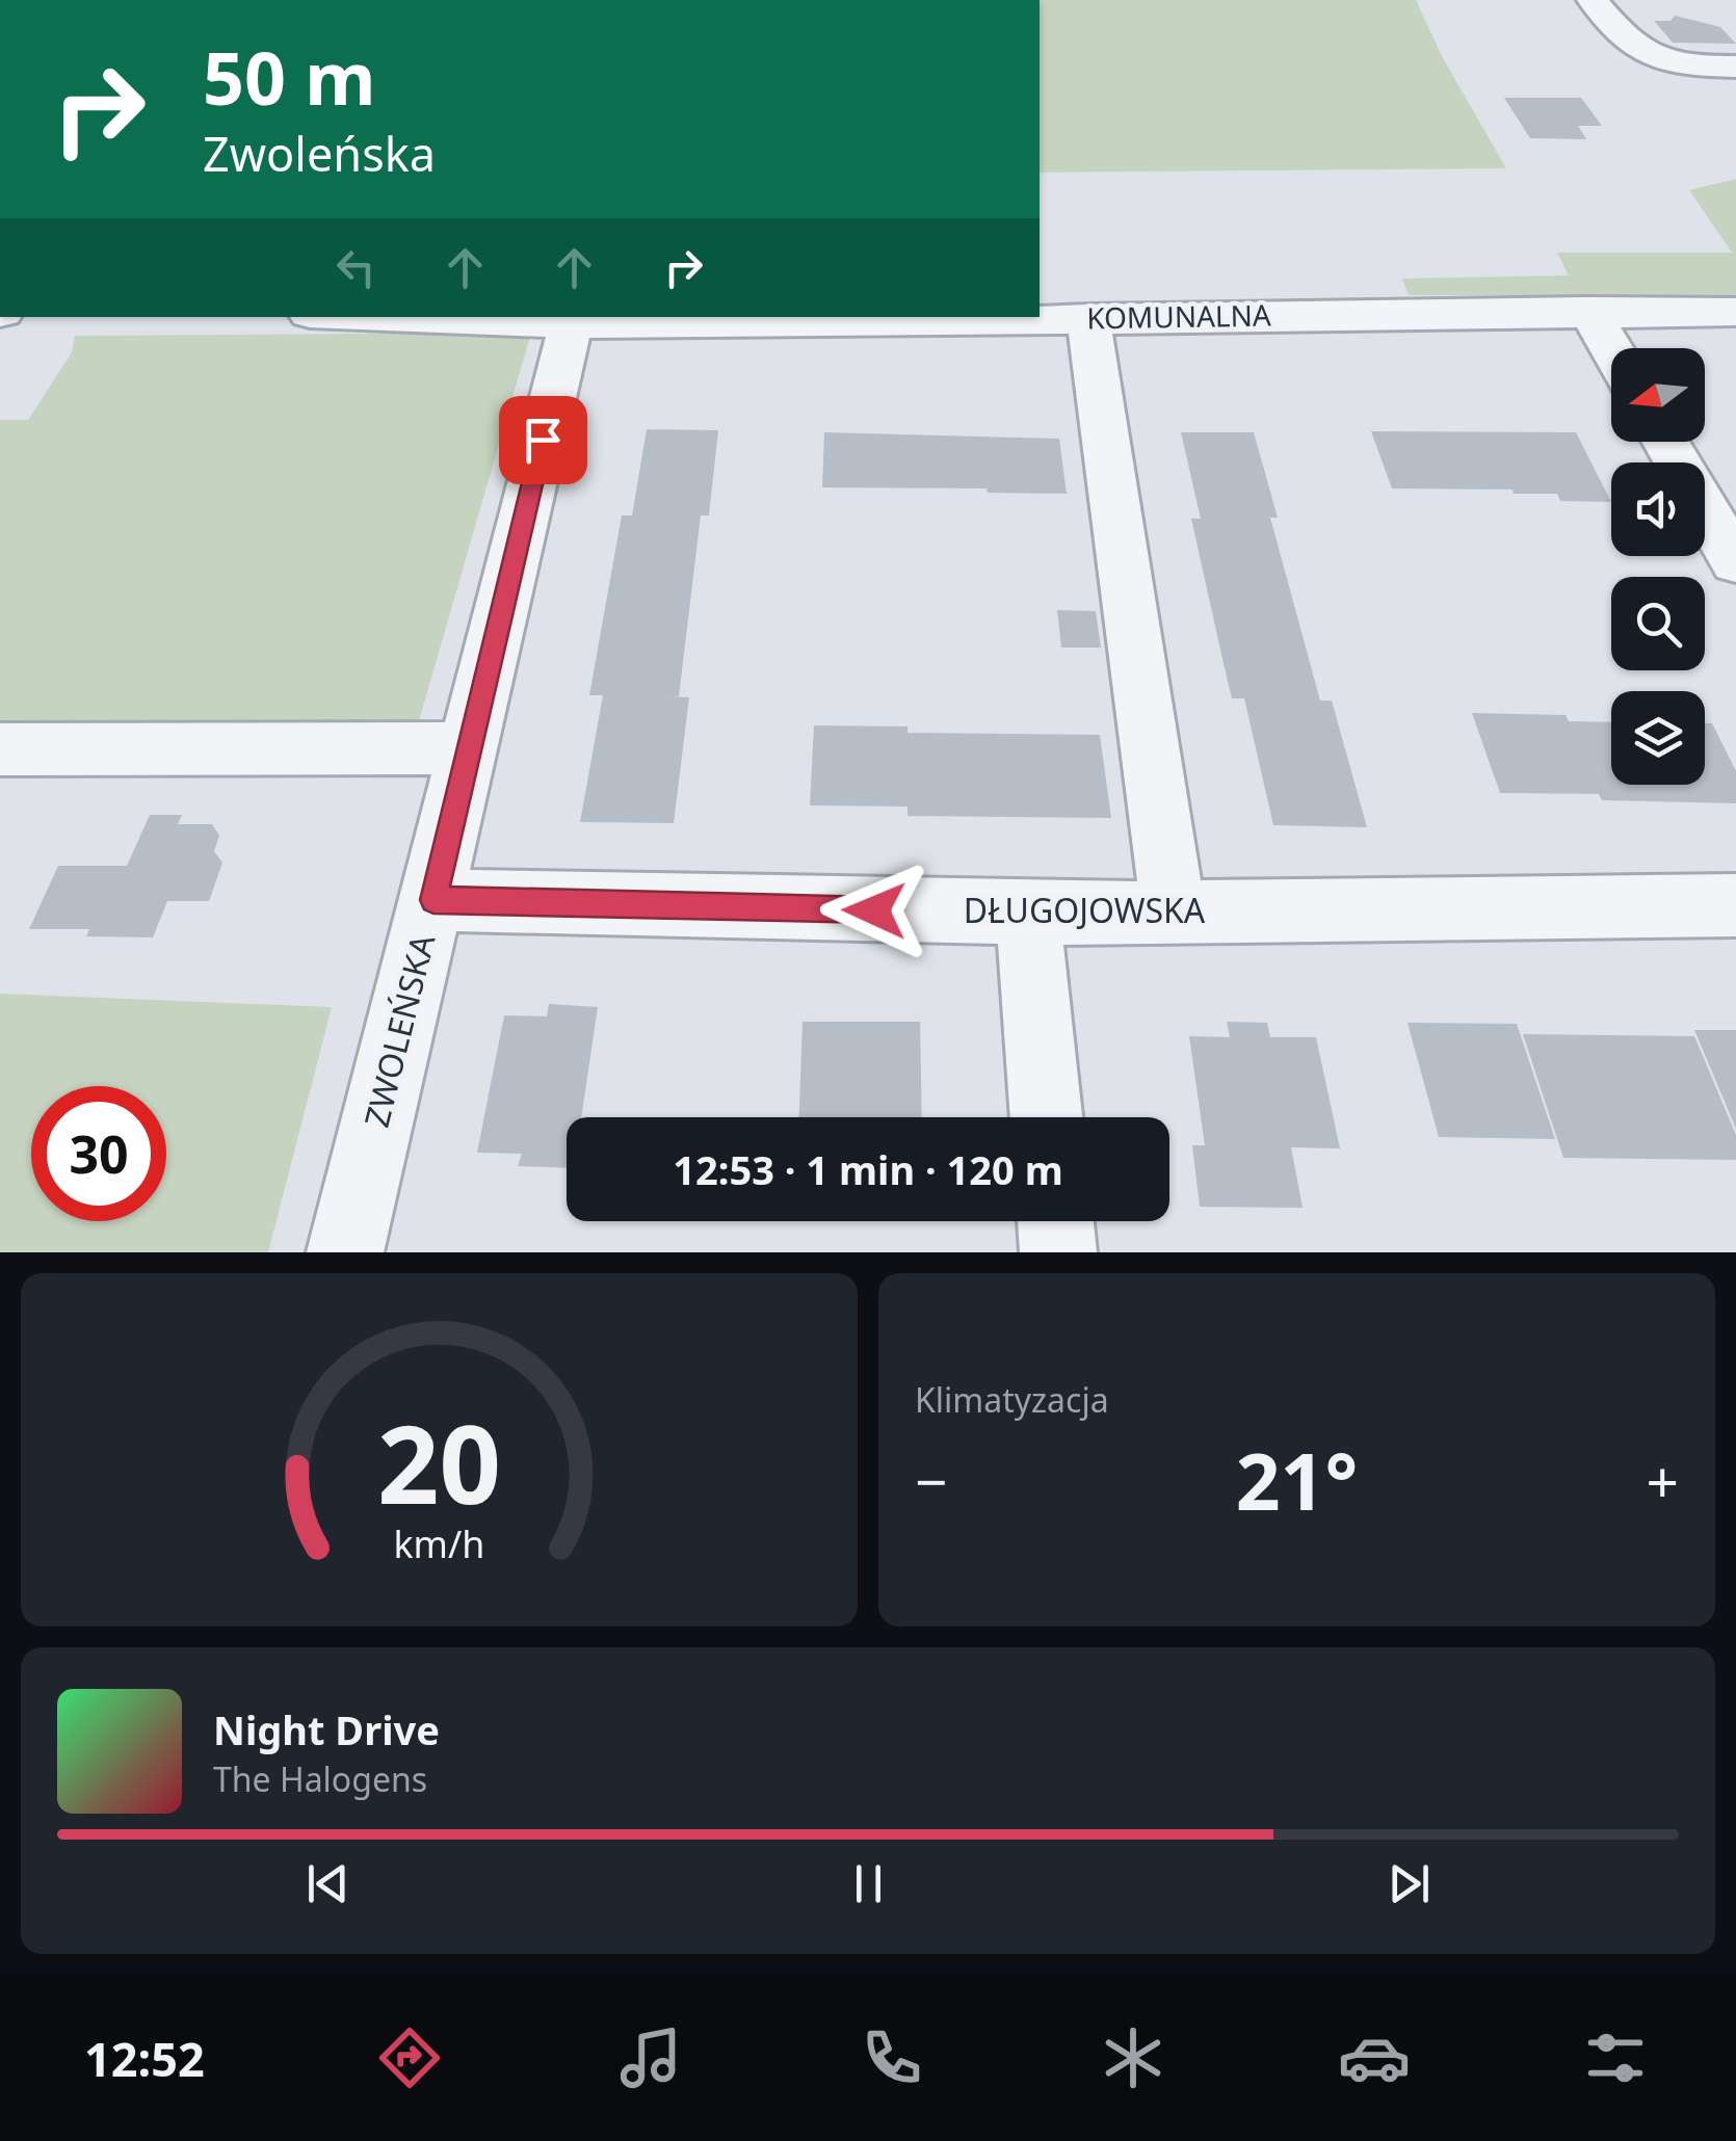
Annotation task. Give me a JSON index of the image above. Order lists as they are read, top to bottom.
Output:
{
  "streets": {
    "street": ["KOMUNALNA", "DŁUGOJOWSKA", "ZWOLEŃSKA"]
  },
  "crossings": [
    ["KOMUNALNA", "ZWOLEŃSKA"],
    ["DŁUGOJOWSKA", "ZWOLEŃSKA"]
  ],
  "north": "left",
  "page": {
    "turn": ["50 m", "Zwoleńska"],
    "limit": "30",
    "trip": "12:53 · 1 min · 120 m",
    "tile": "Klimatyzacja",
    "heat": ["−", "21°", "+"],
    "song": ["Night Drive", "The Halogens"],
    "tabs": "12:52",
    "gauge": ["20", "km/h"]
  }
}
